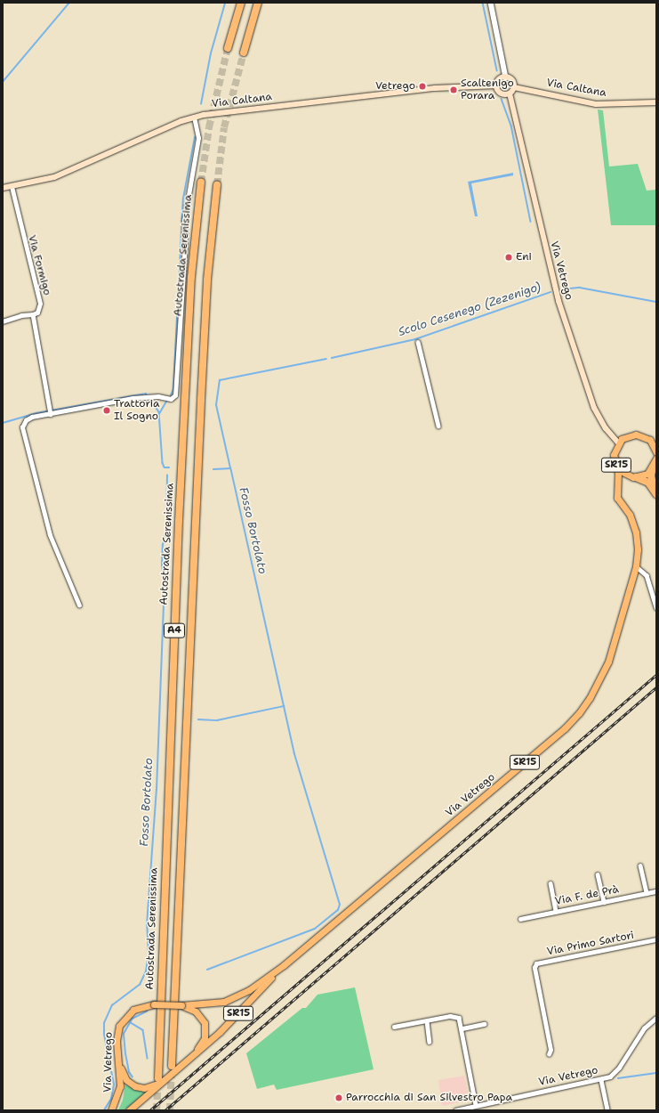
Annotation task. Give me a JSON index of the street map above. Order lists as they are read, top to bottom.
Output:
{
  "streets": {
    "highway": ["Autostrada Serenissima", "A4"],
    "main road": ["Via Caltana", "Via Vetrego", "SR15"],
    "street": ["Via Formigo", "Via F. de Prà", "Via Primo Sartori"]
  },
  "crossings": [
    ["Via Caltana", "Via Formigo"],
    ["Via Caltana", "Via Vetrego"],
    ["Via Vetrego", "SR15"]
  ],
  "water": ["Scolo Cesenego (Zezenigo)", "Fosso Bortolato"],
  "places": [
    "Vetrego",
    "Scaltenigo Porara",
    "Eni",
    "Trattoria Il Sogno",
    "Parrocchia di San Silvestro Papa"
  ]
}
